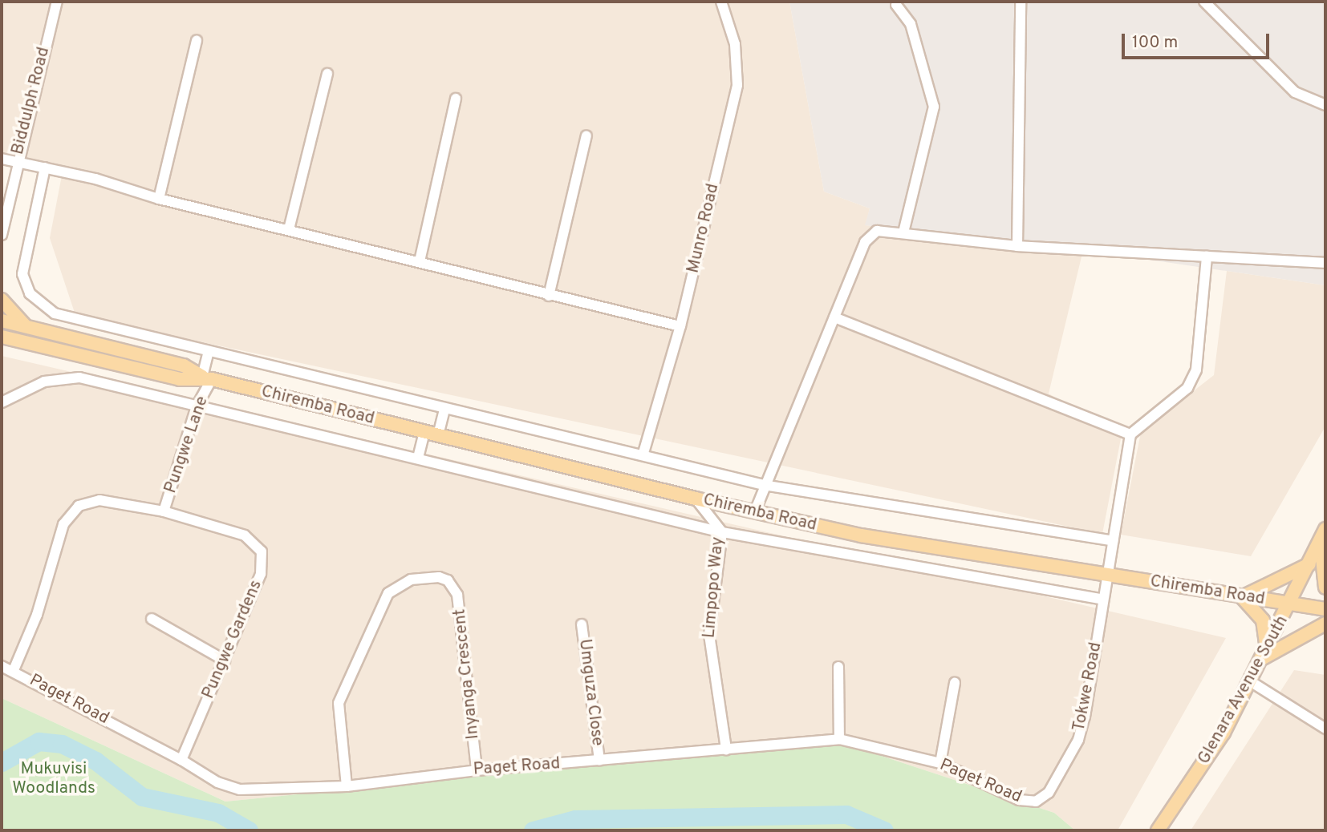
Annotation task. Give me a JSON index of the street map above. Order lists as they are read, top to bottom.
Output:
{
  "streets": {
    "main road": ["Chiremba Road", "Glenara Avenue South"],
    "street": [
      "Biddulph Road",
      "Munro Road",
      "Pungwe Lane",
      "Limpopo Way",
      "Pungwe Gardens",
      "Inyanga Crescent",
      "Tokwe Road",
      "Umguza Close",
      "Paget Road"
    ]
  },
  "crossings": [
    ["Chiremba Road", "Pungwe Lane"],
    ["Chiremba Road", "Limpopo Way"],
    ["Chiremba Road", "Tokwe Road"],
    ["Chiremba Road", "Glenara Avenue South"],
    ["Pungwe Lane", "Pungwe Gardens"],
    ["Limpopo Way", "Paget Road"],
    ["Pungwe Gardens", "Paget Road"],
    ["Inyanga Crescent", "Paget Road"],
    ["Tokwe Road", "Paget Road"],
    ["Umguza Close", "Paget Road"]
  ],
  "parks": ["Mukuvisi Woodlands"],
  "scale_bar": "100 m"
}
